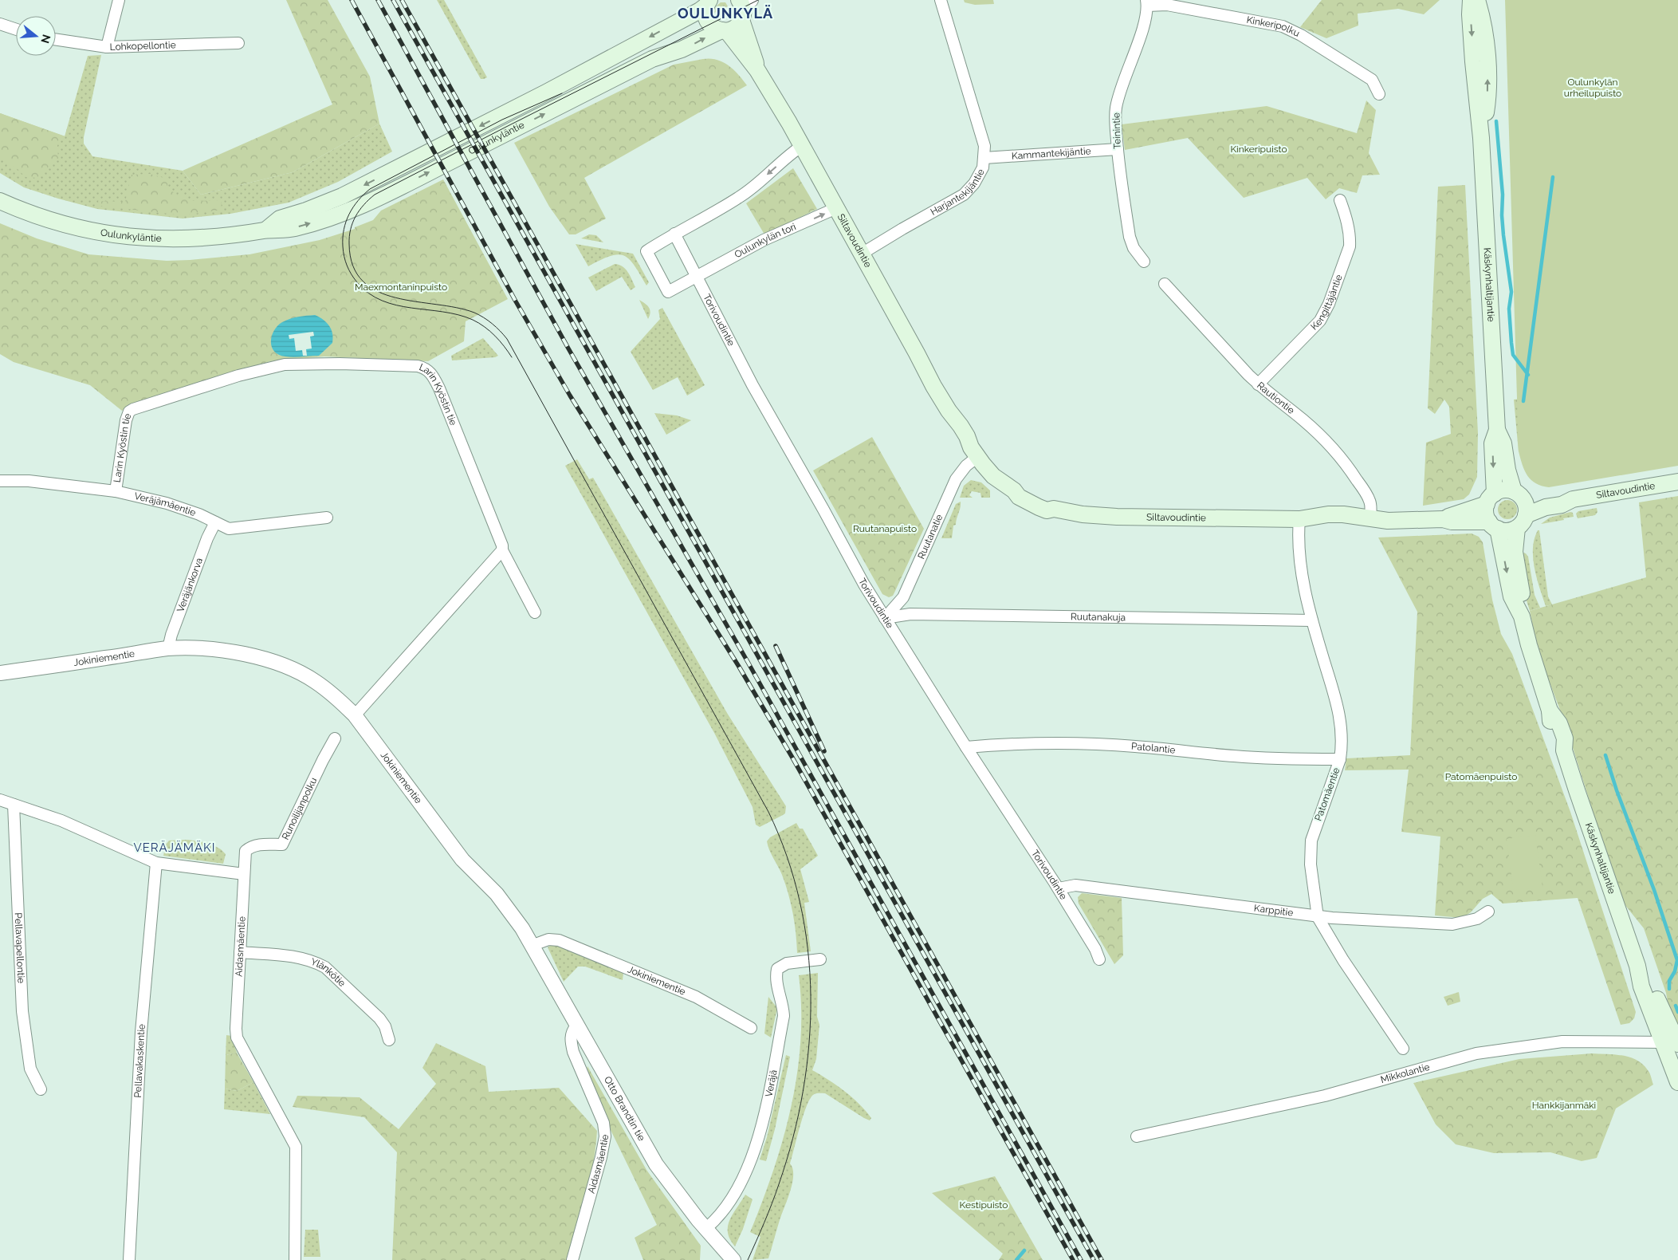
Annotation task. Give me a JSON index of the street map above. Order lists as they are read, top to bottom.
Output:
{
  "streets": {
    "main road": ["Oulunkyläntie", "Siltavoudintie", "Käskynhaltijantie"],
    "street": [
      "Kinkeripolku",
      "Lohkopellontie",
      "Teinintie",
      "Kammantekijäntie",
      "Harjantekijäntie",
      "Oulunkylän tori",
      "Kengittäjäntie",
      "Torivoudintie",
      "Larin Kyöstin tie",
      "Rautiontie",
      "Veräjämäentie",
      "Ruutanatie",
      "Veräjänkorva",
      "Ruutanakuja",
      "Jokiniementie",
      "Patolantie",
      "Patomäentie",
      "Runoilijanpolku",
      "Karppitie",
      "Aidasmäentie",
      "Pellavapellontie",
      "Ylänkötie",
      "Pellavakaskentie",
      "Mikkolantie",
      "Veräjä",
      "Otto Brandtin tie"
    ]
  },
  "crossings": [
    ["Kinkeripolku", "Teinintie"],
    ["Teinintie", "Kammantekijäntie"],
    ["Oulunkyläntie", "Siltavoudintie"],
    ["Kammantekijäntie", "Harjantekijäntie"],
    ["Harjantekijäntie", "Siltavoudintie"],
    ["Siltavoudintie", "Oulunkylän tori"],
    ["Siltavoudintie", "Käskynhaltijantie"],
    ["Siltavoudintie", "Rautiontie"],
    ["Siltavoudintie", "Ruutanatie"],
    ["Siltavoudintie", "Patomäentie"],
    ["Oulunkylän tori", "Torivoudintie"],
    ["Käskynhaltijantie", "Mikkolantie"],
    ["Kengittäjäntie", "Rautiontie"],
    ["Torivoudintie", "Ruutanatie"],
    ["Torivoudintie", "Ruutanakuja"],
    ["Torivoudintie", "Patolantie"],
    ["Torivoudintie", "Karppitie"],
    ["Larin Kyöstin tie", "Veräjämäentie"],
    ["Veräjämäentie", "Veräjänkorva"],
    ["Ruutanatie", "Ruutanakuja"],
    ["Veräjänkorva", "Jokiniementie"],
    ["Ruutanakuja", "Patomäentie"],
    ["Jokiniementie", "Otto Brandtin tie"],
    ["Patolantie", "Patomäentie"],
    ["Patomäentie", "Karppitie"],
    ["Runoilijanpolku", "Aidasmäentie"],
    ["Aidasmäentie", "Ylänkötie"],
    ["Aidasmäentie", "Otto Brandtin tie"],
    ["Veräjä", "Otto Brandtin tie"]
  ],
  "districts": ["OULUNKYLÄ", "VERÄJÄMÄKI"],
  "parks": [
    "Oulunkylän urheilupuisto",
    "Kinkeripuisto",
    "Maexmontaninpuisto",
    "Ruutanapuisto",
    "Patomäenpuisto",
    "Hankkijanmäki",
    "Kestipuisto"
  ],
  "north": "right"
}
